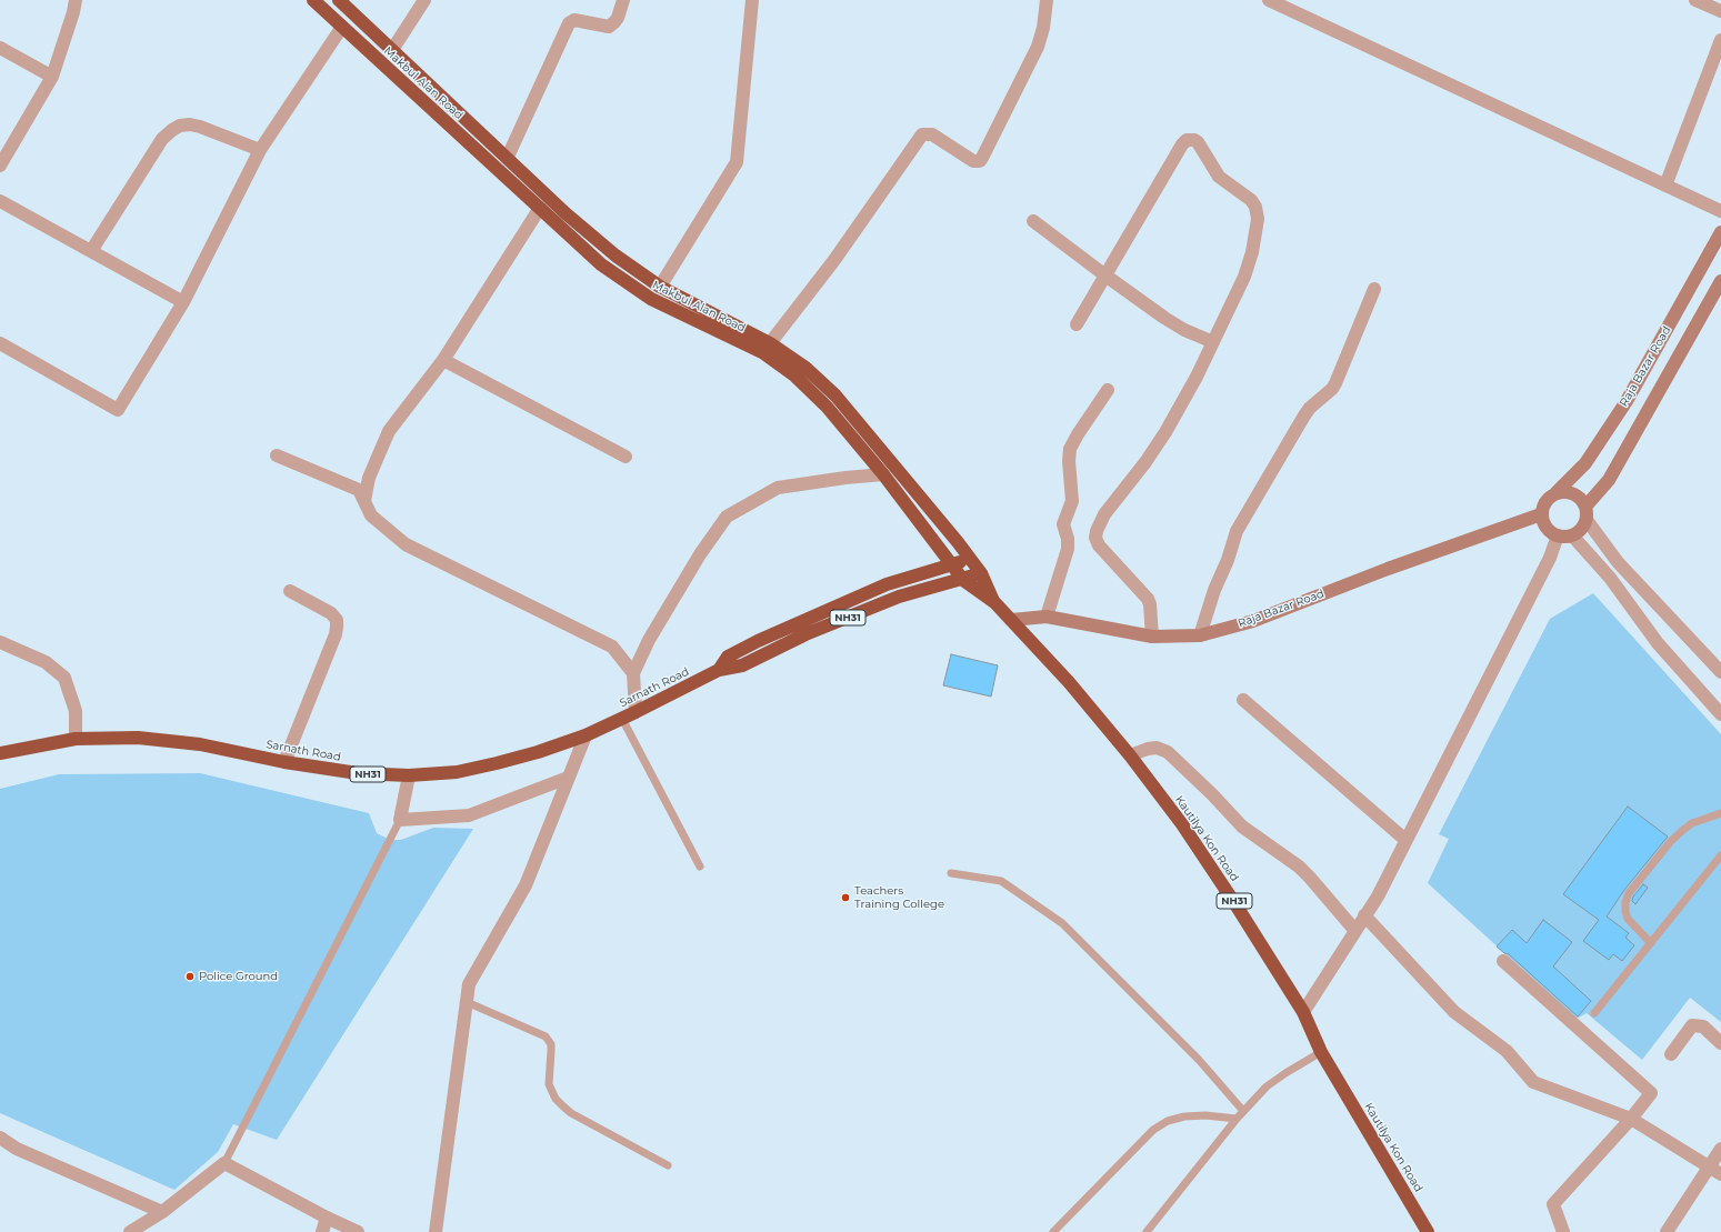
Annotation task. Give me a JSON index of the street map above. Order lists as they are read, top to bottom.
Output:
{
  "streets": {
    "highway": [
      "Makbul Alan Road",
      "NH31",
      "Sarnath Road",
      "Kautilya Kon Road"
    ],
    "street": ["Raja Bazar Road"]
  },
  "crossings": [
    ["Makbul Alan Road", "Sarnath Road"],
    ["Makbul Alan Road", "Kautilya Kon Road"],
    ["Raja Bazar Road", "Kautilya Kon Road"],
    ["Sarnath Road", "Kautilya Kon Road"]
  ],
  "places": ["Teachers Training College", "Police Ground"]
}
